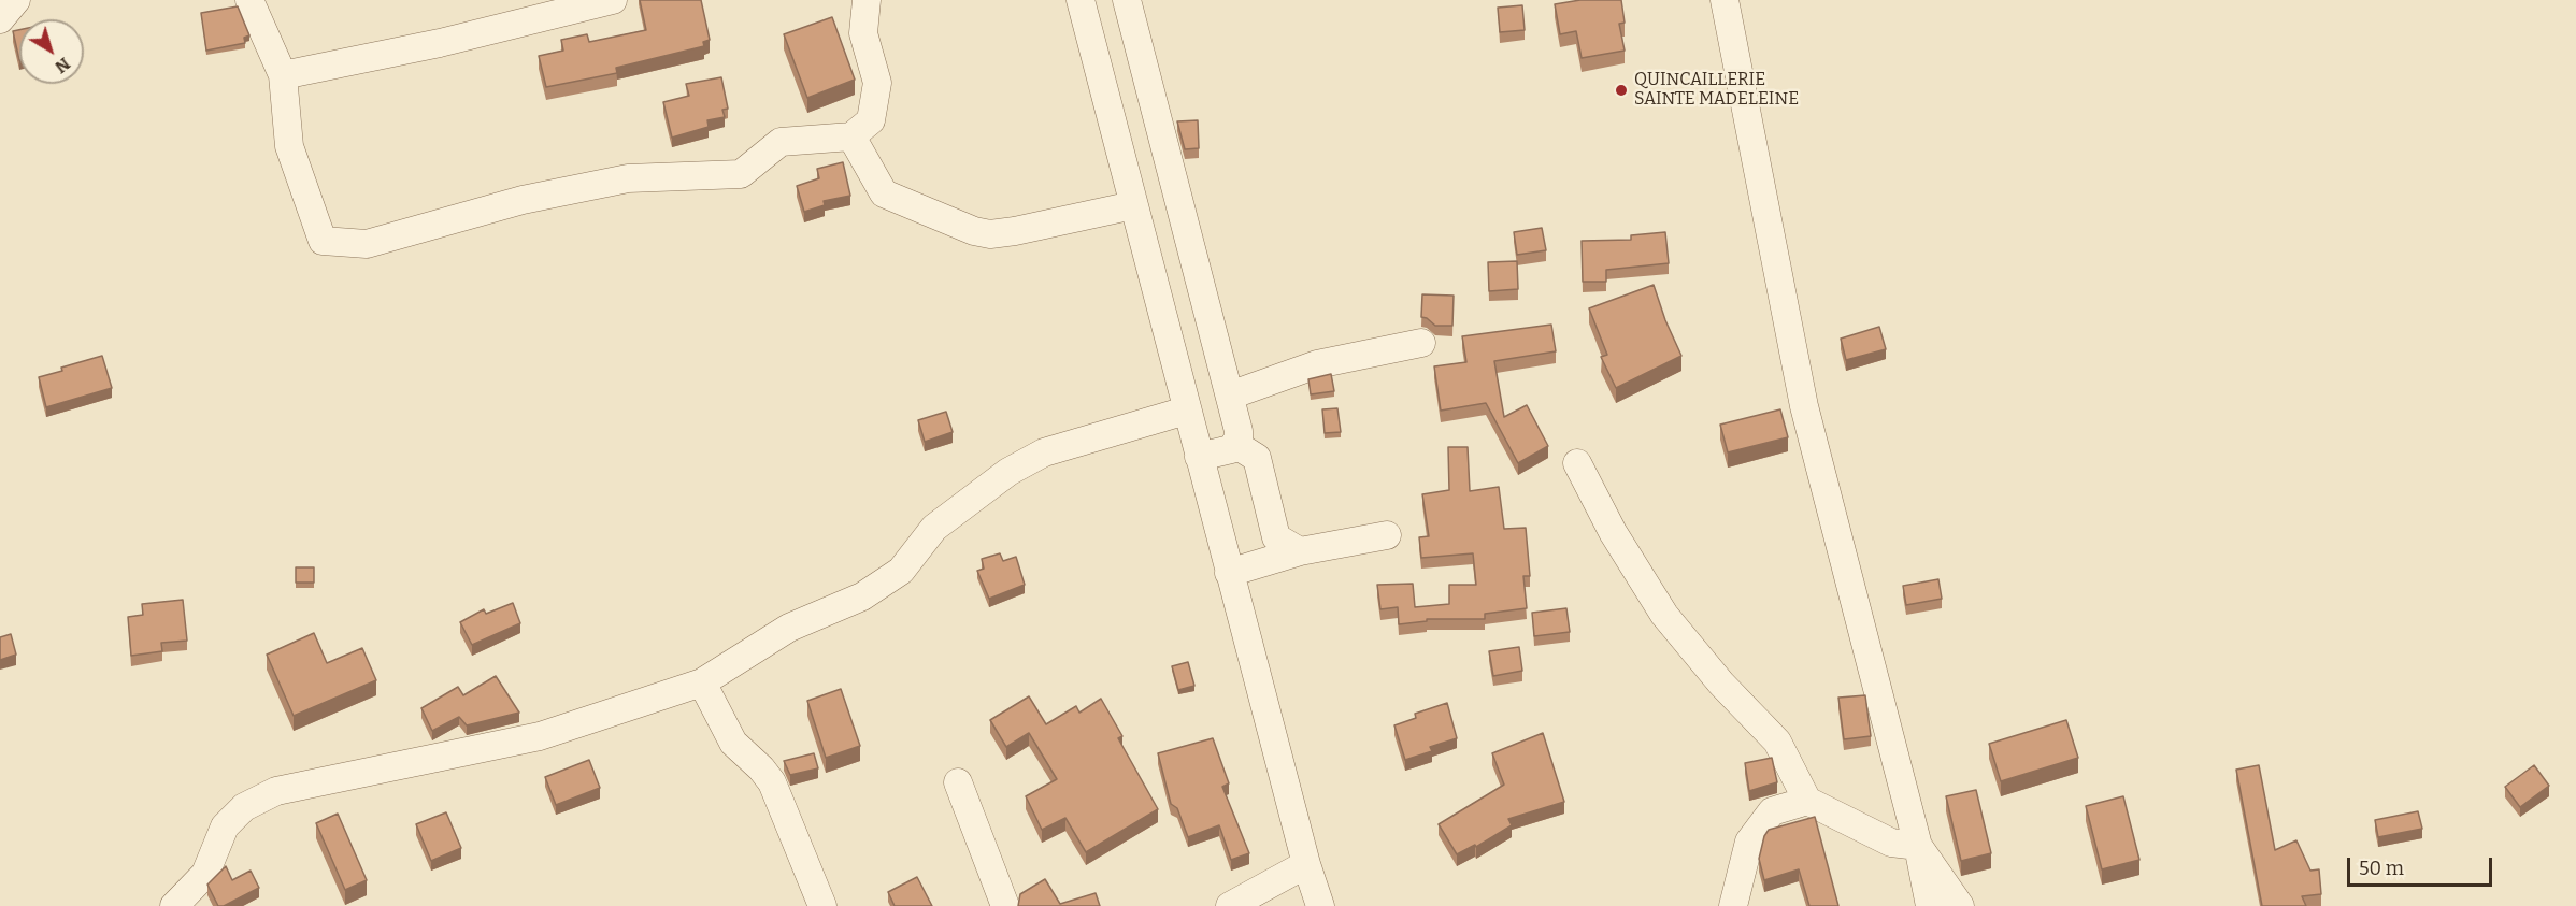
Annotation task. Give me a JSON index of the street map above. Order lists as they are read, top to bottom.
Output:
{
  "places": ["QUINCAILLERIE SAINTE MADELEINE"],
  "scale_bar": "50 m",
  "north": "bottom right"
}
